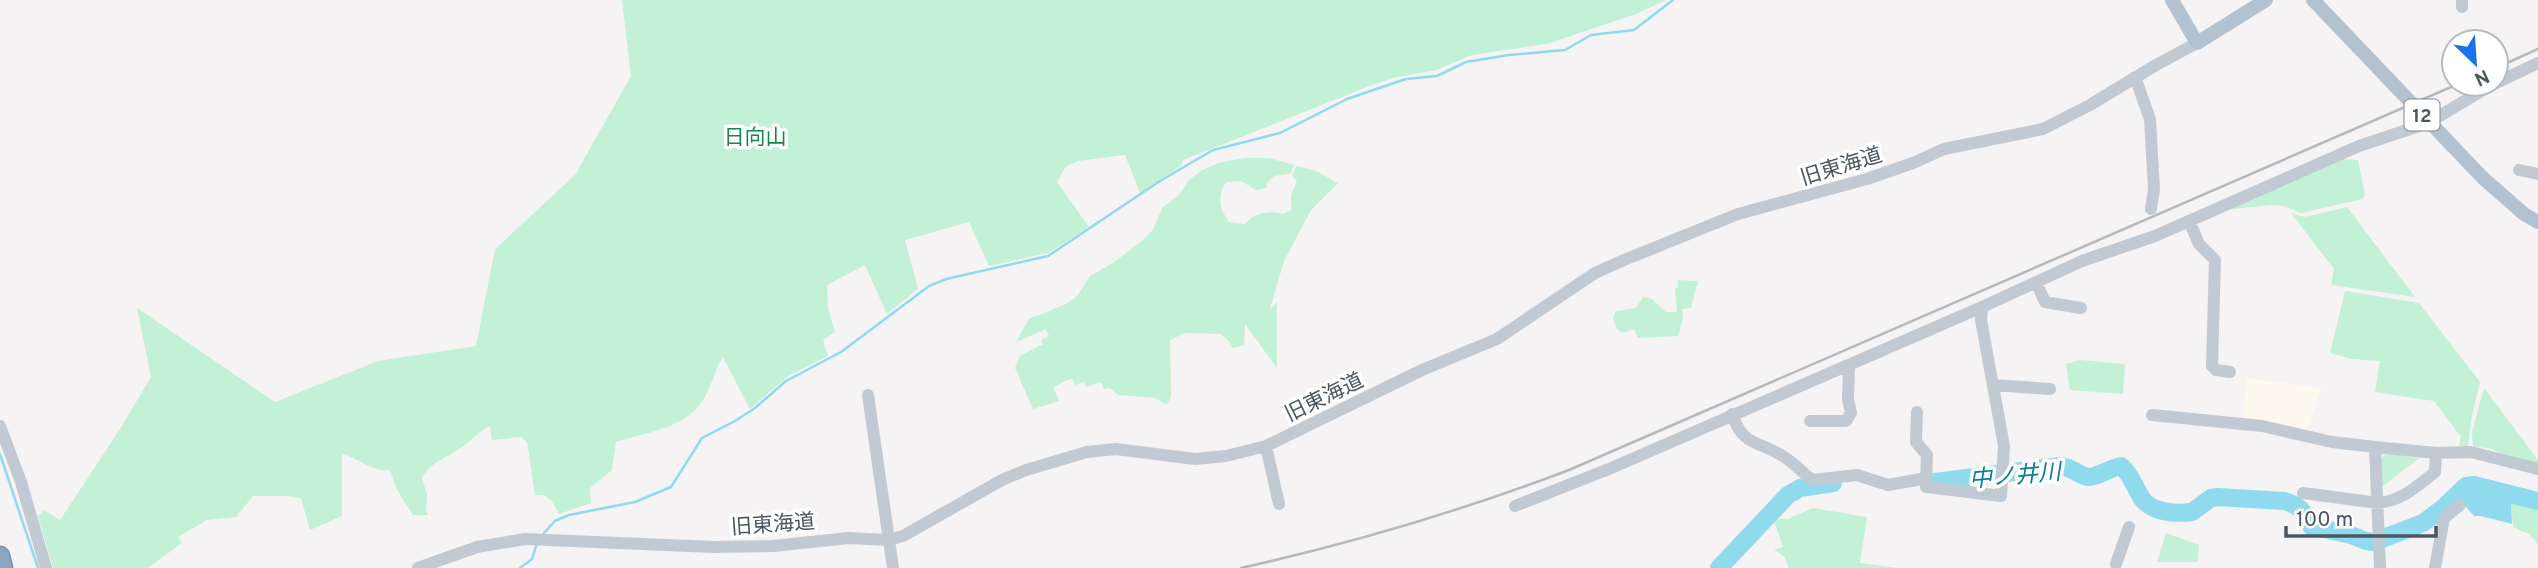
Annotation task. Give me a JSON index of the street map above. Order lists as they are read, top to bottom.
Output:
{
  "streets": {
    "main road": ["12"],
    "street": ["旧東海道"]
  },
  "water": ["中ノ井川"],
  "parks": ["日向山"],
  "scale_bar": "100 m",
  "north": "bottom right"
}
